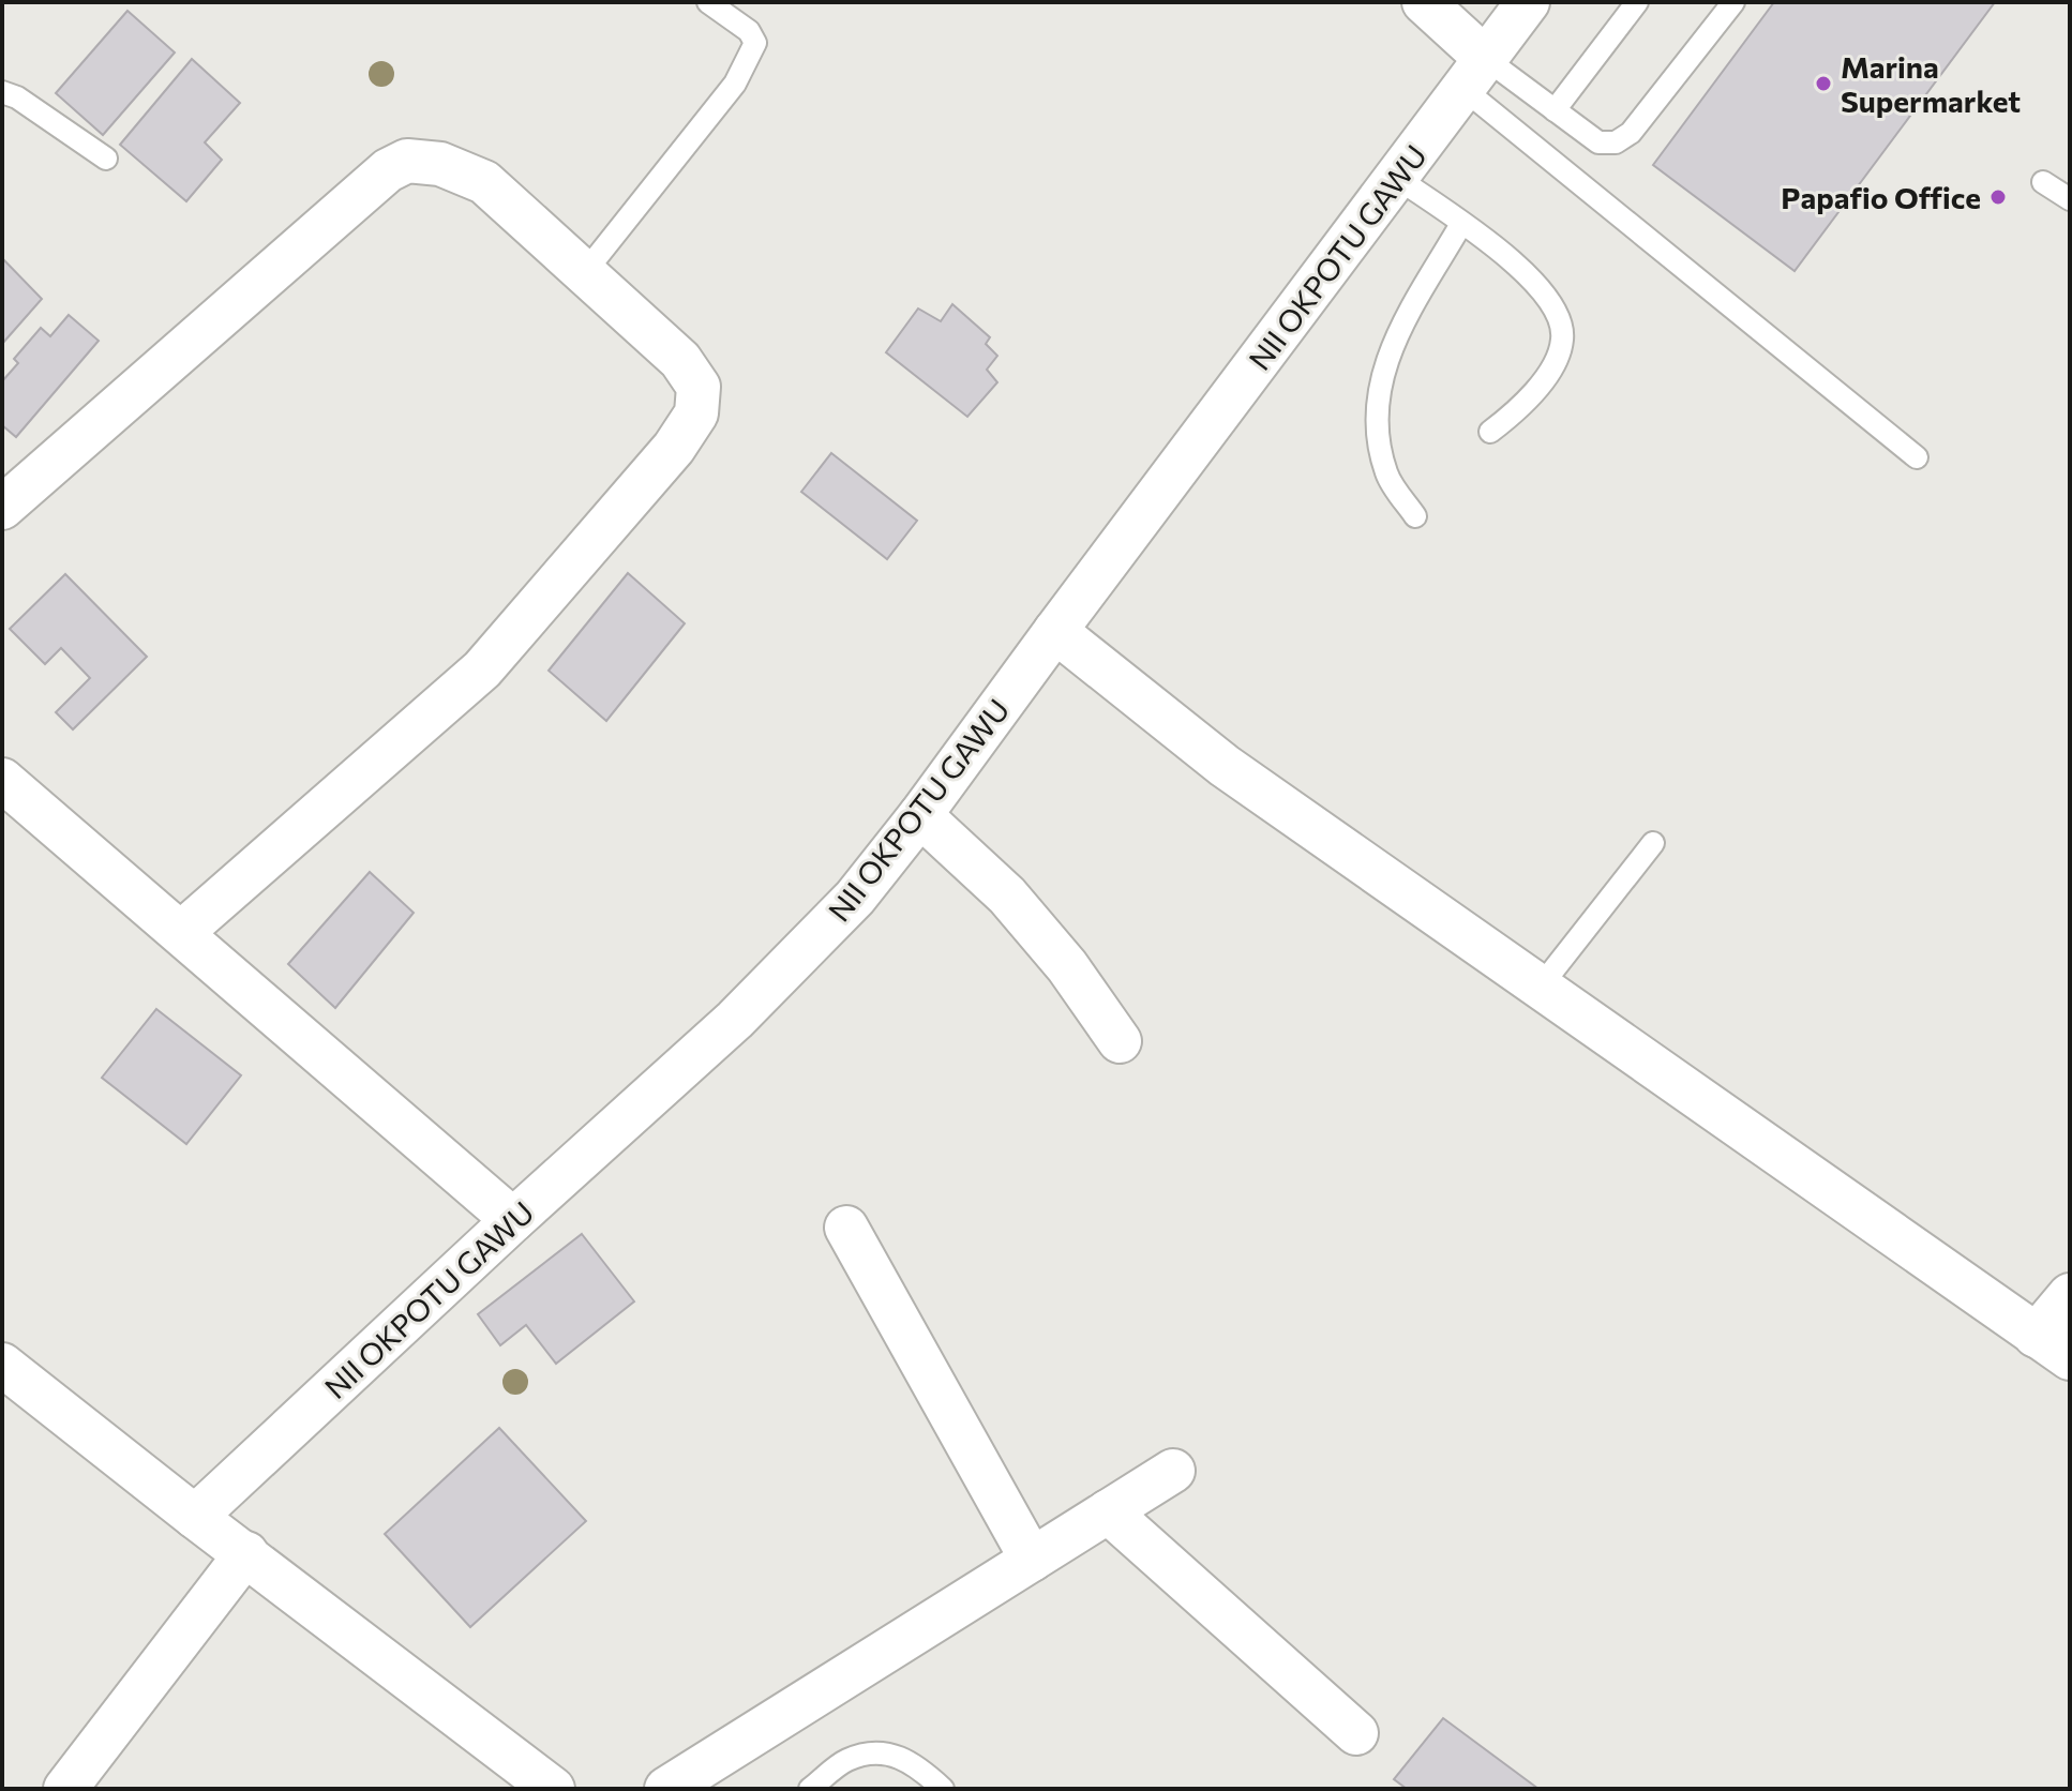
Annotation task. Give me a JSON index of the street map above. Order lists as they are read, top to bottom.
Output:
{
  "streets": {
    "street": ["NII OKPOTU GAWU"]
  },
  "places": ["Marina Supermarket", "Papafio Office"]
}
